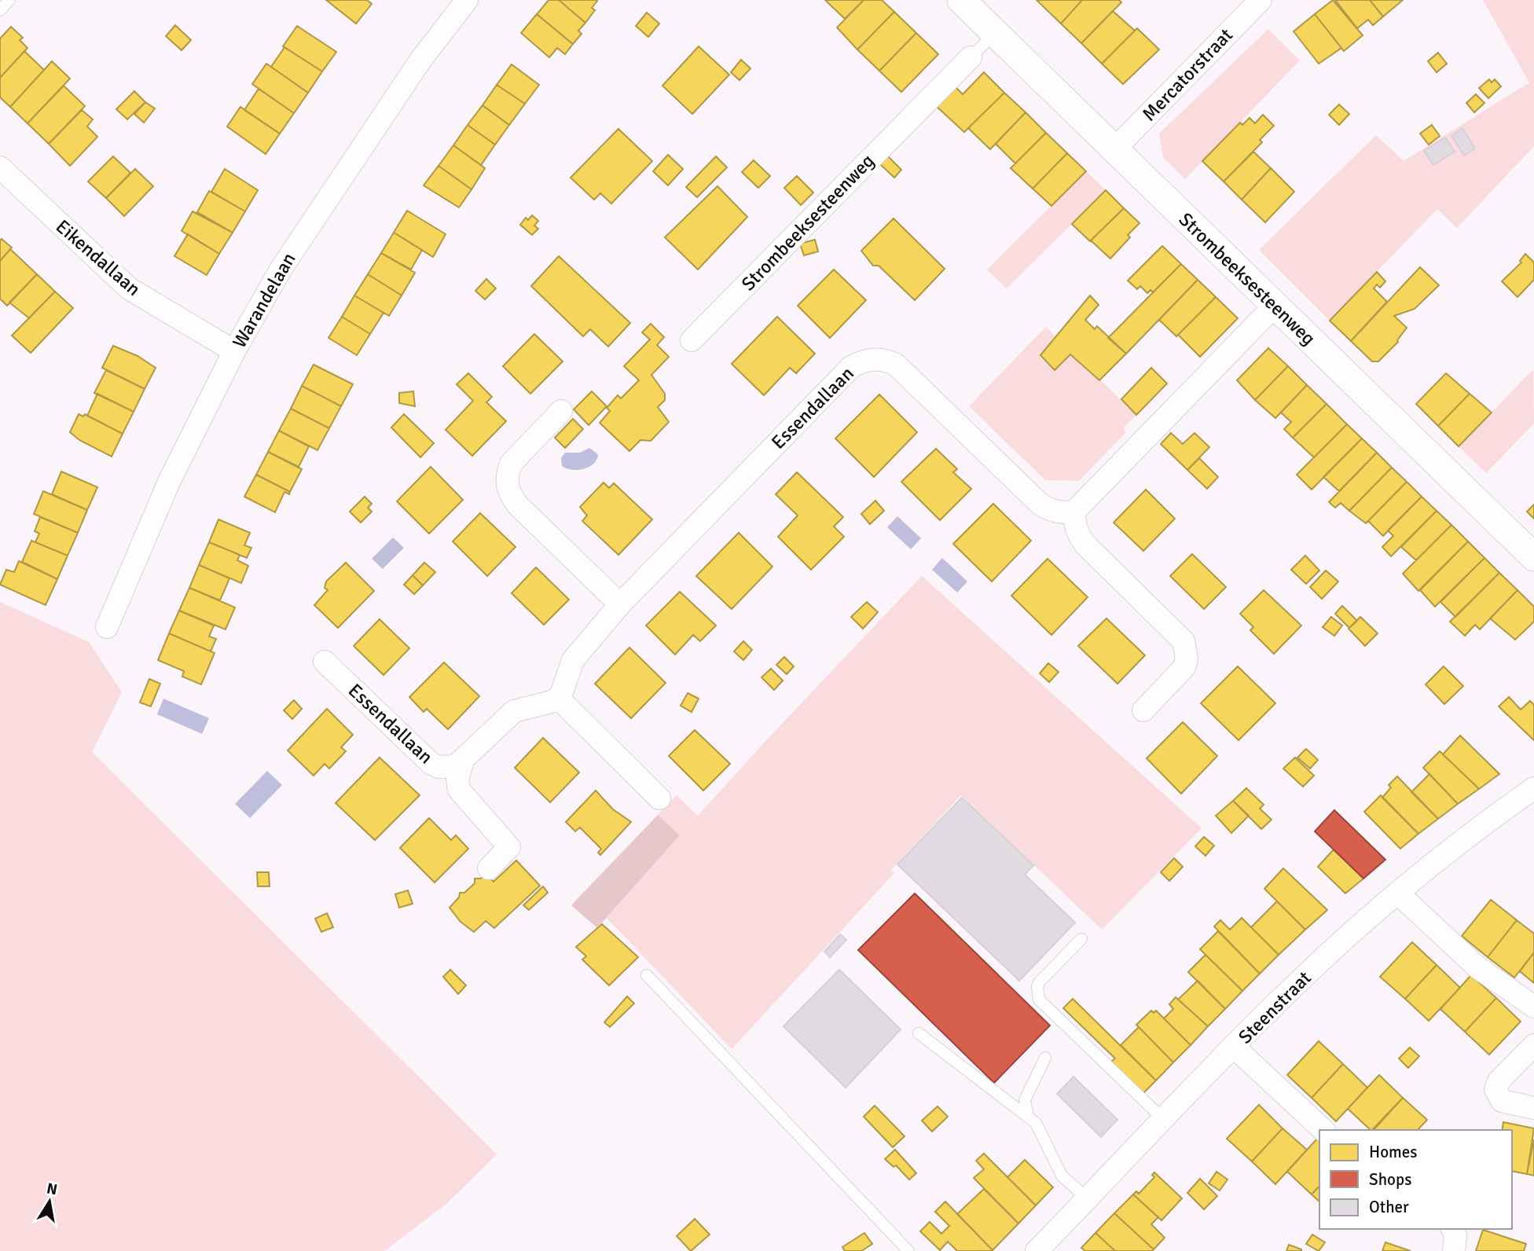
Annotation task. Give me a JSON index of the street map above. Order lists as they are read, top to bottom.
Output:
{
  "streets": {
    "street": [
      "Mercatorstraat",
      "Strombeeksesteenweg",
      "Eikendallaan",
      "Warandelaan",
      "Essendallaan",
      "Steenstraat"
    ]
  },
  "crossings": [
    ["Mercatorstraat", "Strombeeksesteenweg"],
    ["Eikendallaan", "Warandelaan"]
  ],
  "legend": ["Homes", "Shops", "Other"],
  "north": "top"
}
